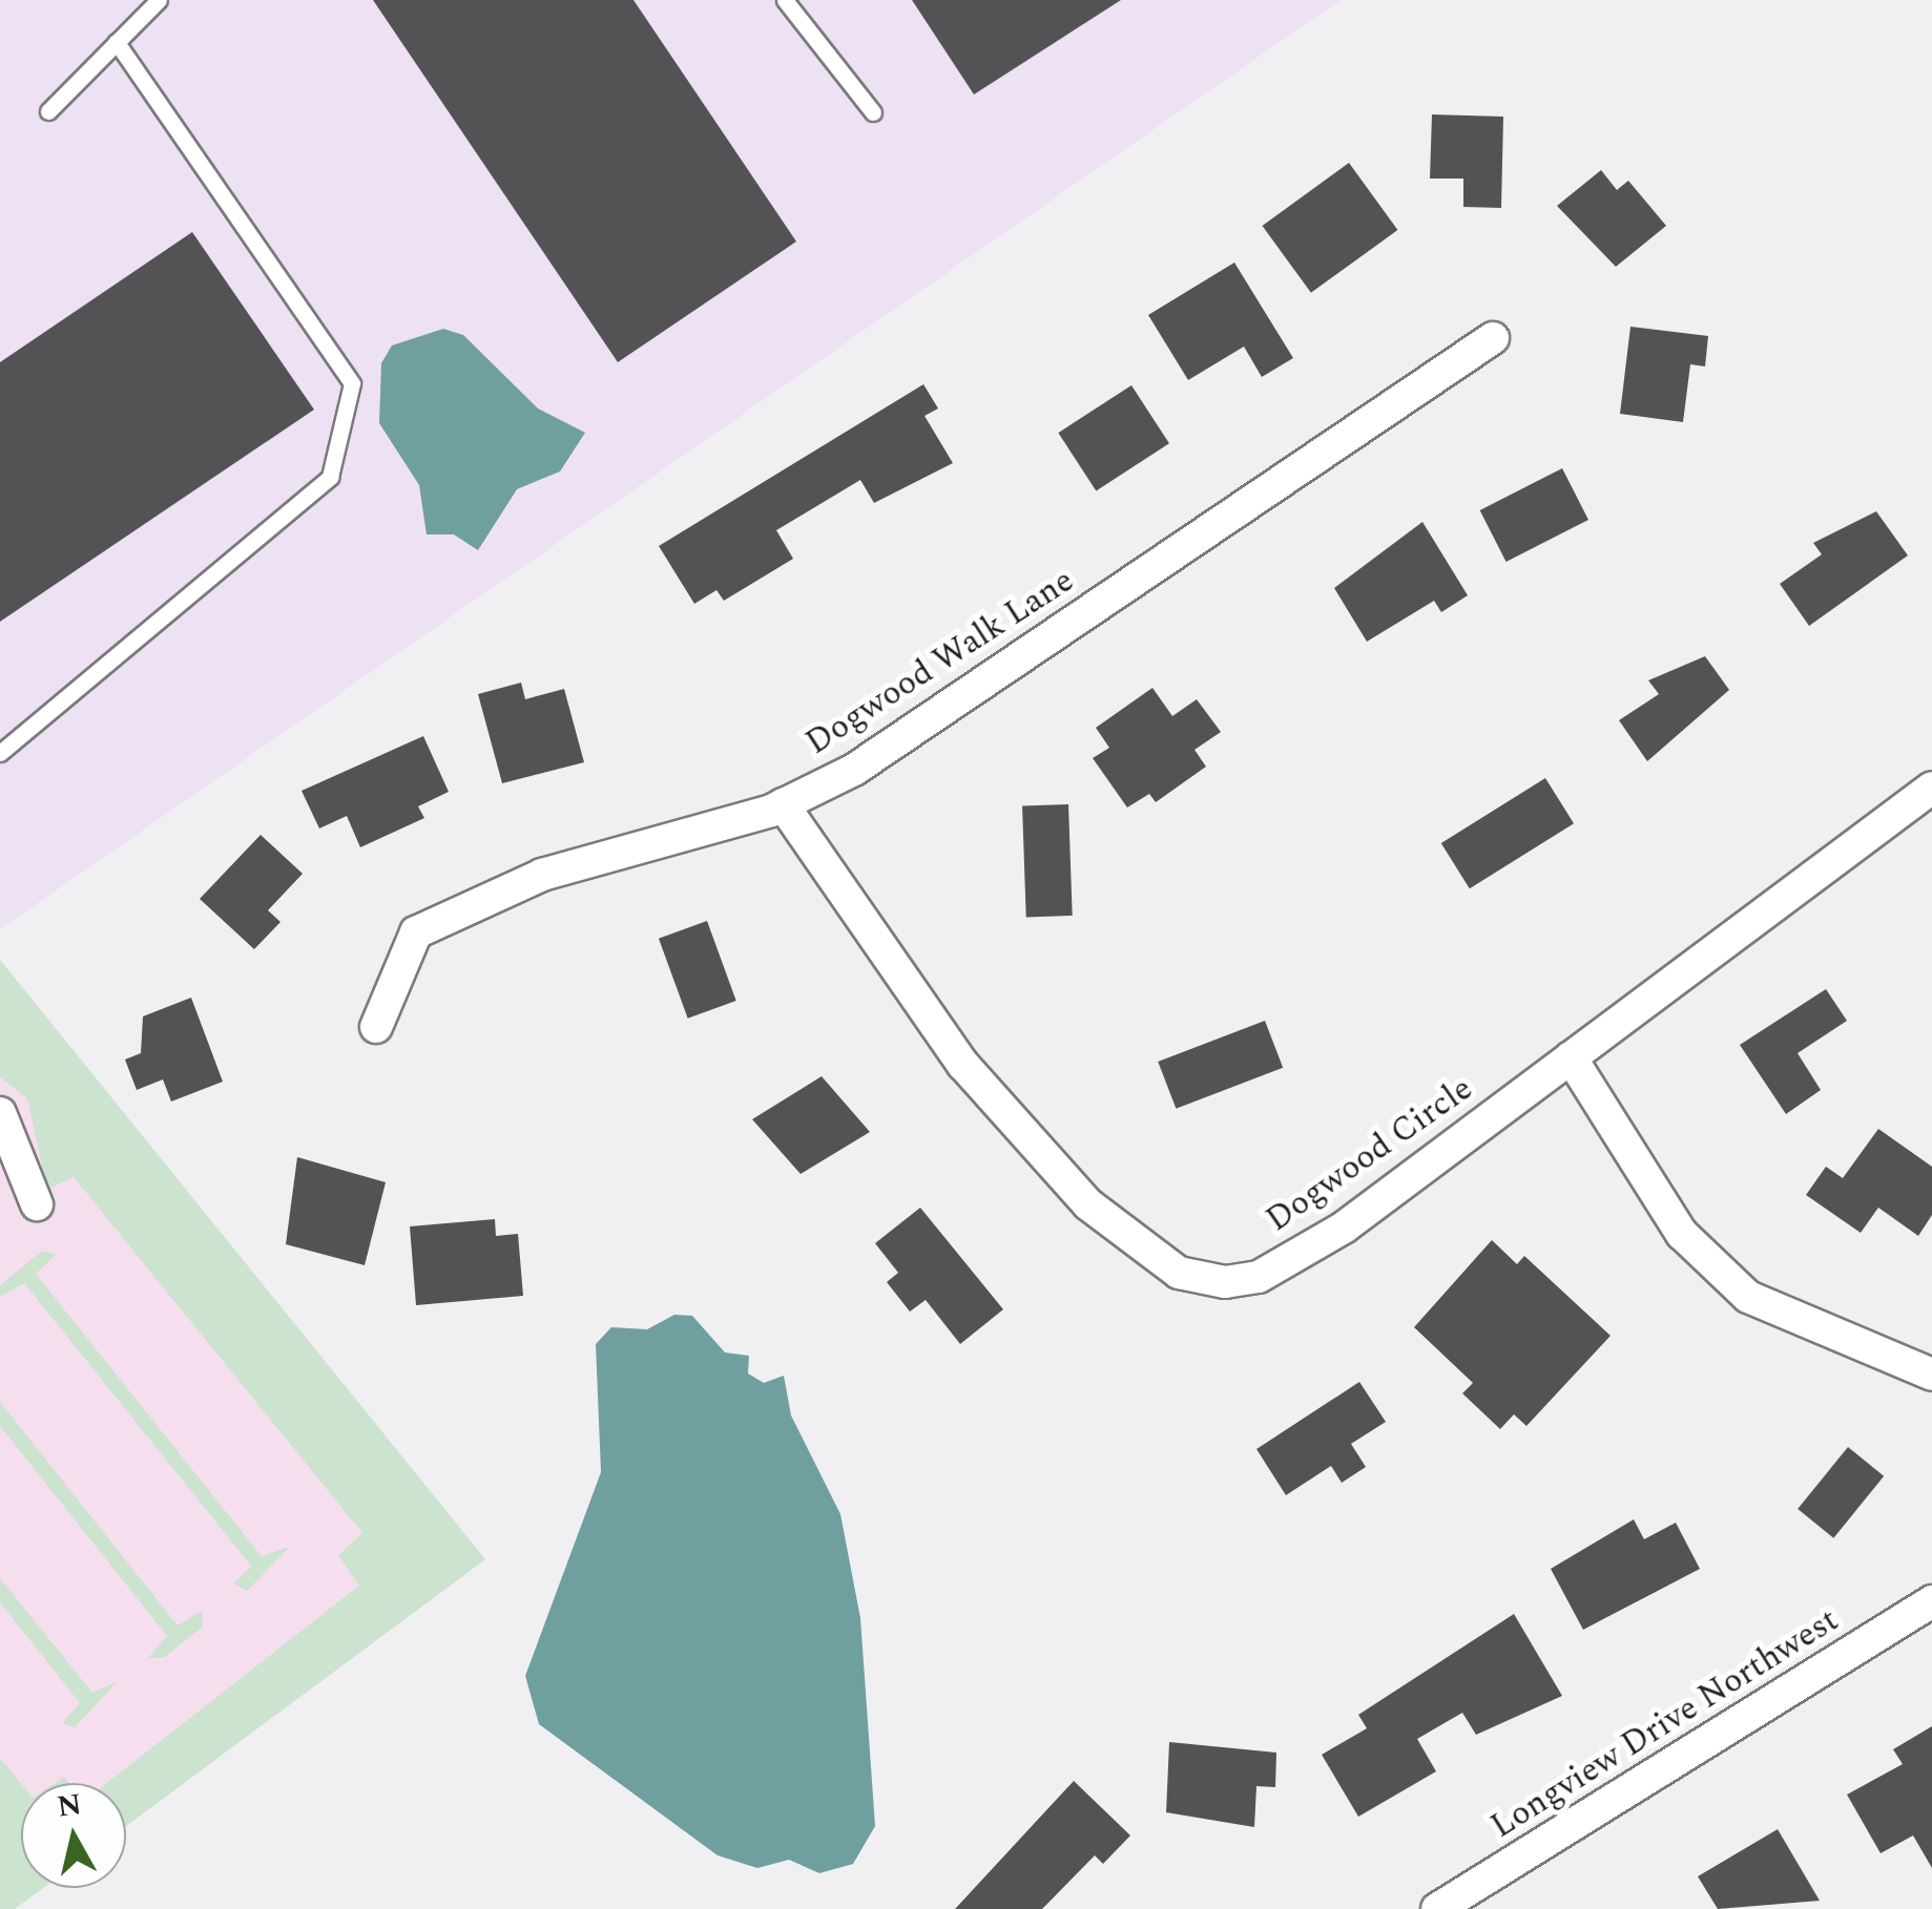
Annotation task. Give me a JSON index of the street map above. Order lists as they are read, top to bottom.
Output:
{
  "streets": {
    "street": ["Dogwood Walk Lane", "Dogwood Circle", "Longview Drive Northwest"]
  },
  "crossings": [
    ["Dogwood Walk Lane", "Dogwood Circle"]
  ],
  "north": "top"
}
